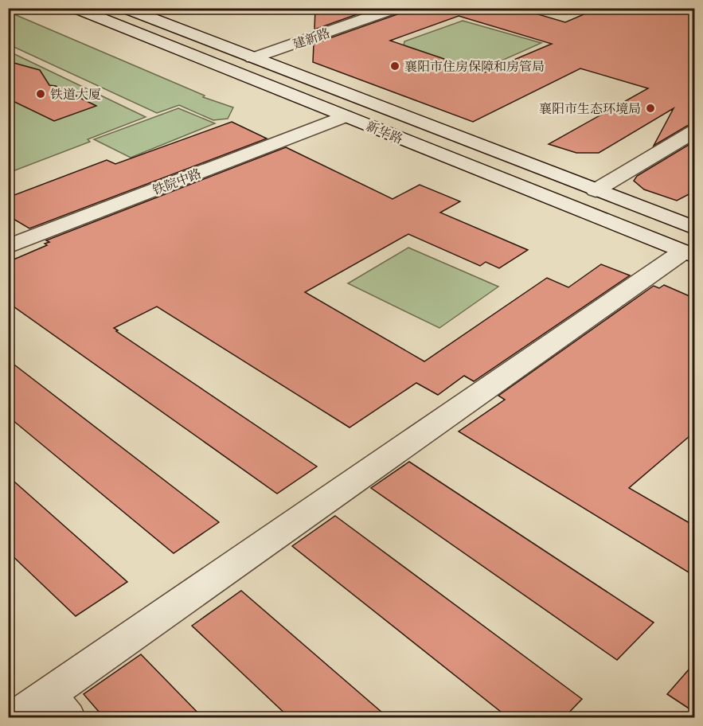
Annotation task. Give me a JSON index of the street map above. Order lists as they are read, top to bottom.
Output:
{
  "streets": {
    "main road": ["建新路", "新华路", "铁院中路"]
  },
  "crossings": [
    ["建新路", "新华路"],
    ["新华路", "铁院中路"]
  ],
  "places": ["襄阳市住房保障和房管局", "铁道大厦", "襄阳市生态环境局"]
}
